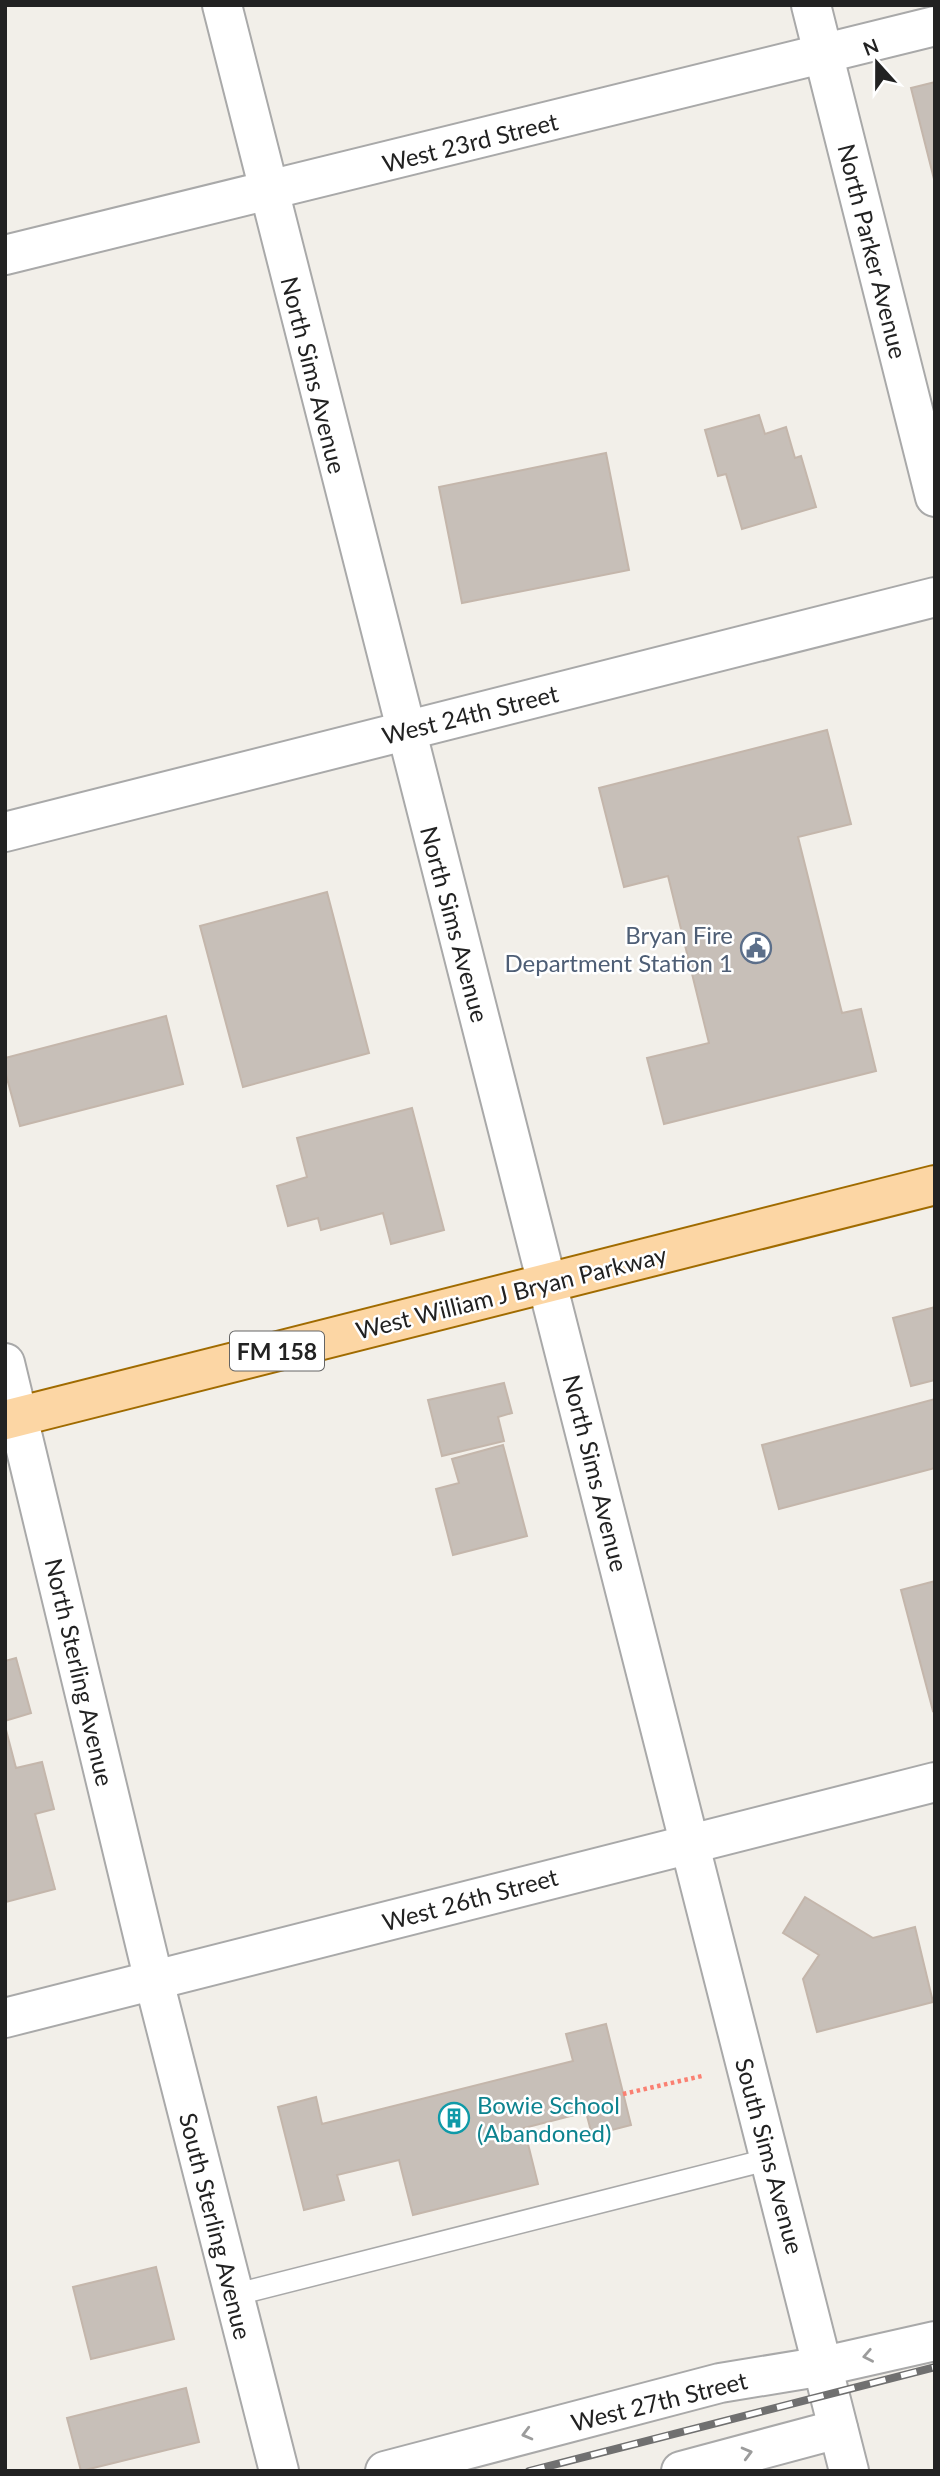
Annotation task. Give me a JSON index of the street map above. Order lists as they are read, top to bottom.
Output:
{
  "streets": {
    "main road": ["West William J Bryan Parkway", "FM 158"],
    "street": [
      "West 23rd Street",
      "North Parker Avenue",
      "North Sims Avenue",
      "West 24th Street",
      "North Sterling Avenue",
      "West 26th Street",
      "South Sims Avenue",
      "South Sterling Avenue",
      "West 27th Street"
    ]
  },
  "crossings": [
    ["West 23rd Street", "North Parker Avenue"],
    ["West 23rd Street", "North Sims Avenue"],
    ["North Sims Avenue", "West 24th Street"],
    ["North Sims Avenue", "West William J Bryan Parkway"],
    ["North Sims Avenue", "West 26th Street"],
    ["North Sims Avenue", "South Sims Avenue"],
    ["West William J Bryan Parkway", "North Sterling Avenue"],
    ["North Sterling Avenue", "West 26th Street"],
    ["North Sterling Avenue", "South Sterling Avenue"],
    ["West 26th Street", "South Sims Avenue"],
    ["West 26th Street", "South Sterling Avenue"],
    ["South Sims Avenue", "West 27th Street"]
  ],
  "one_way": ["West 27th Street"],
  "places": {
    "public building": ["Bryan Fire Department Station 1"],
    "building": ["Bowie School (Abandoned)"]
  },
  "north": "top"
}
